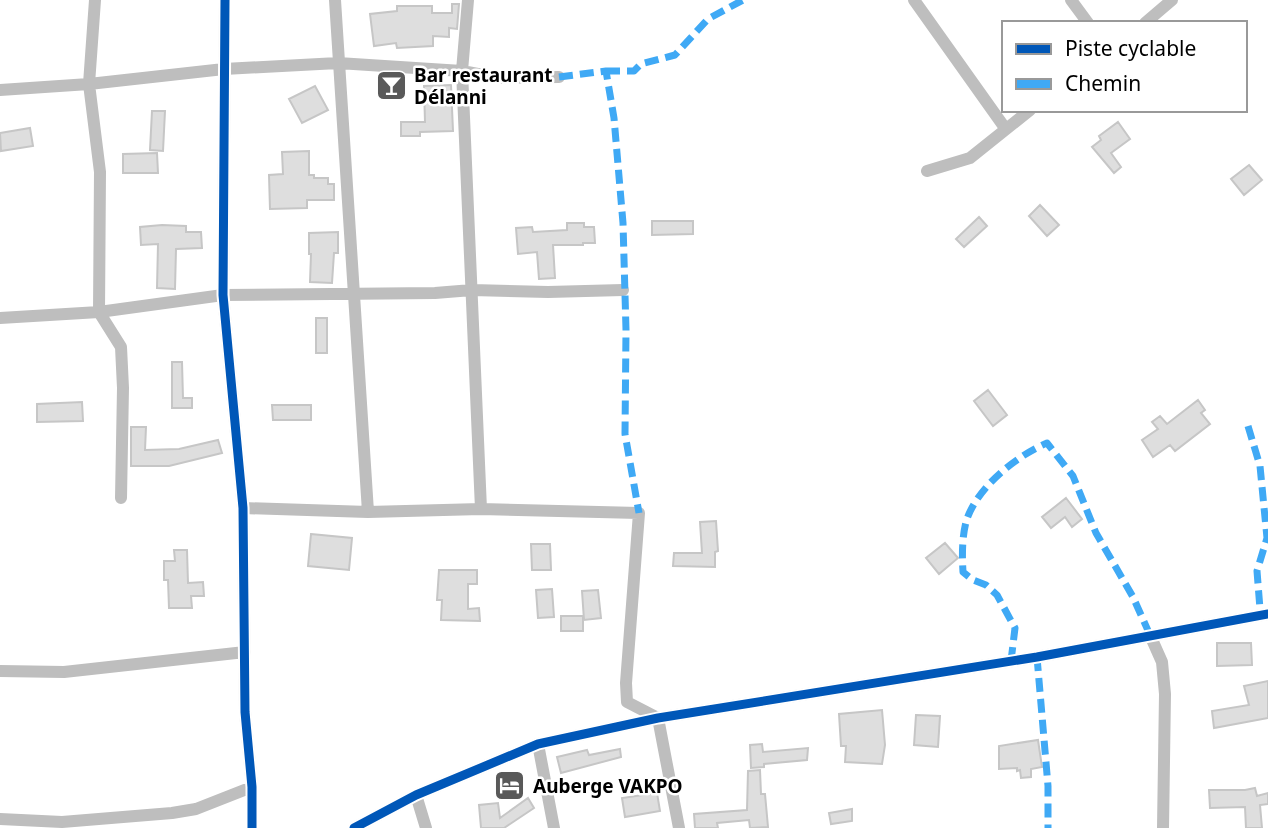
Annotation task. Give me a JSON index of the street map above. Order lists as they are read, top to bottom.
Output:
{
  "places": {
    "bar": ["Bar restaurant Délanni"],
    "hotel": ["Auberge VAKPO"]
  },
  "legend": ["Piste cyclable", "Chemin"]
}
